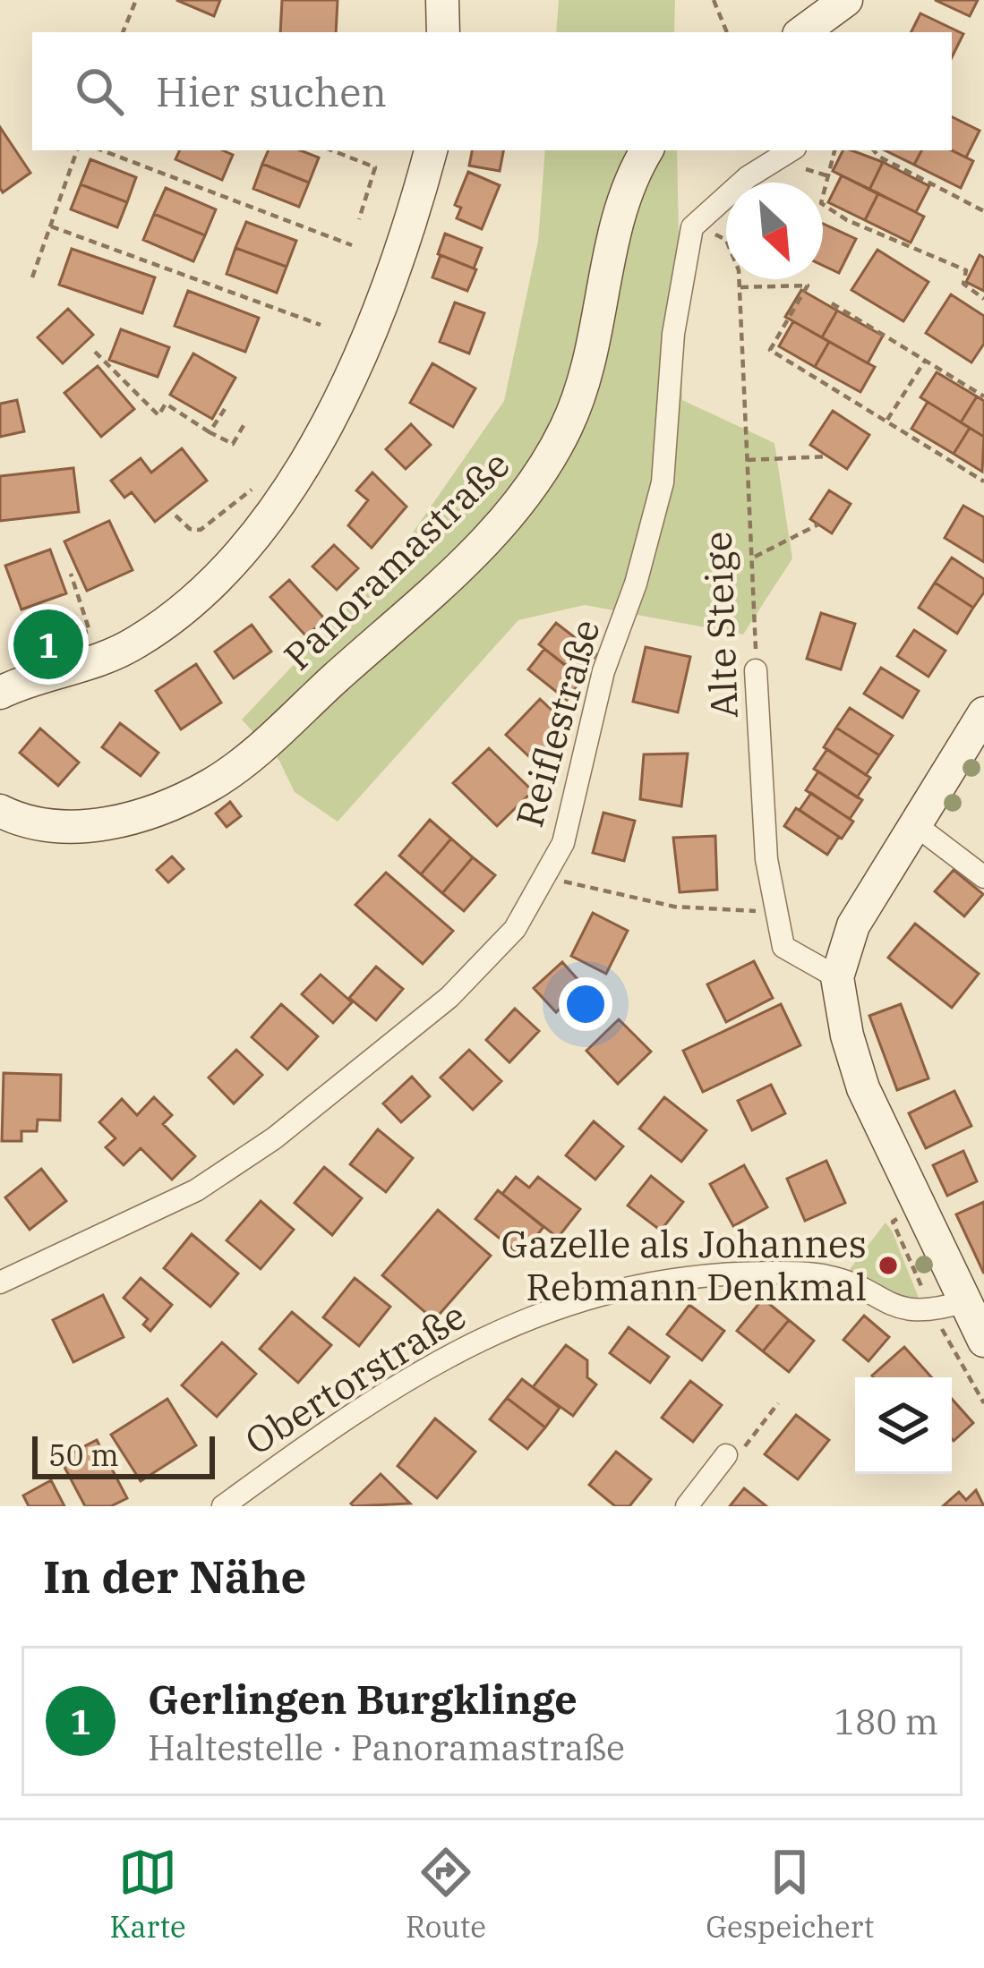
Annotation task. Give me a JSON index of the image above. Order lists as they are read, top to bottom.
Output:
{
  "streets": {
    "main road": ["Panoramastraße"],
    "street": ["Alte Steige", "Reiflestraße", "Obertorstraße"]
  },
  "places": ["Gazelle als Johannes Rebmann Denkmal"],
  "scale_bar": "50 m",
  "north": "bottom right",
  "page": {
    "search": "Hier suchen",
    "pins": "1",
    "scale": "50 m",
    "heading": "In der Nähe",
    "list": [
      {
        "mark": "1",
        "name": "Gerlingen Burgklinge",
        "note": "Haltestelle · Panoramastraße",
        "value": "180 m"
      }
    ],
    "nav": ["Karte", "Route", "Gespeichert"]
  }
}
